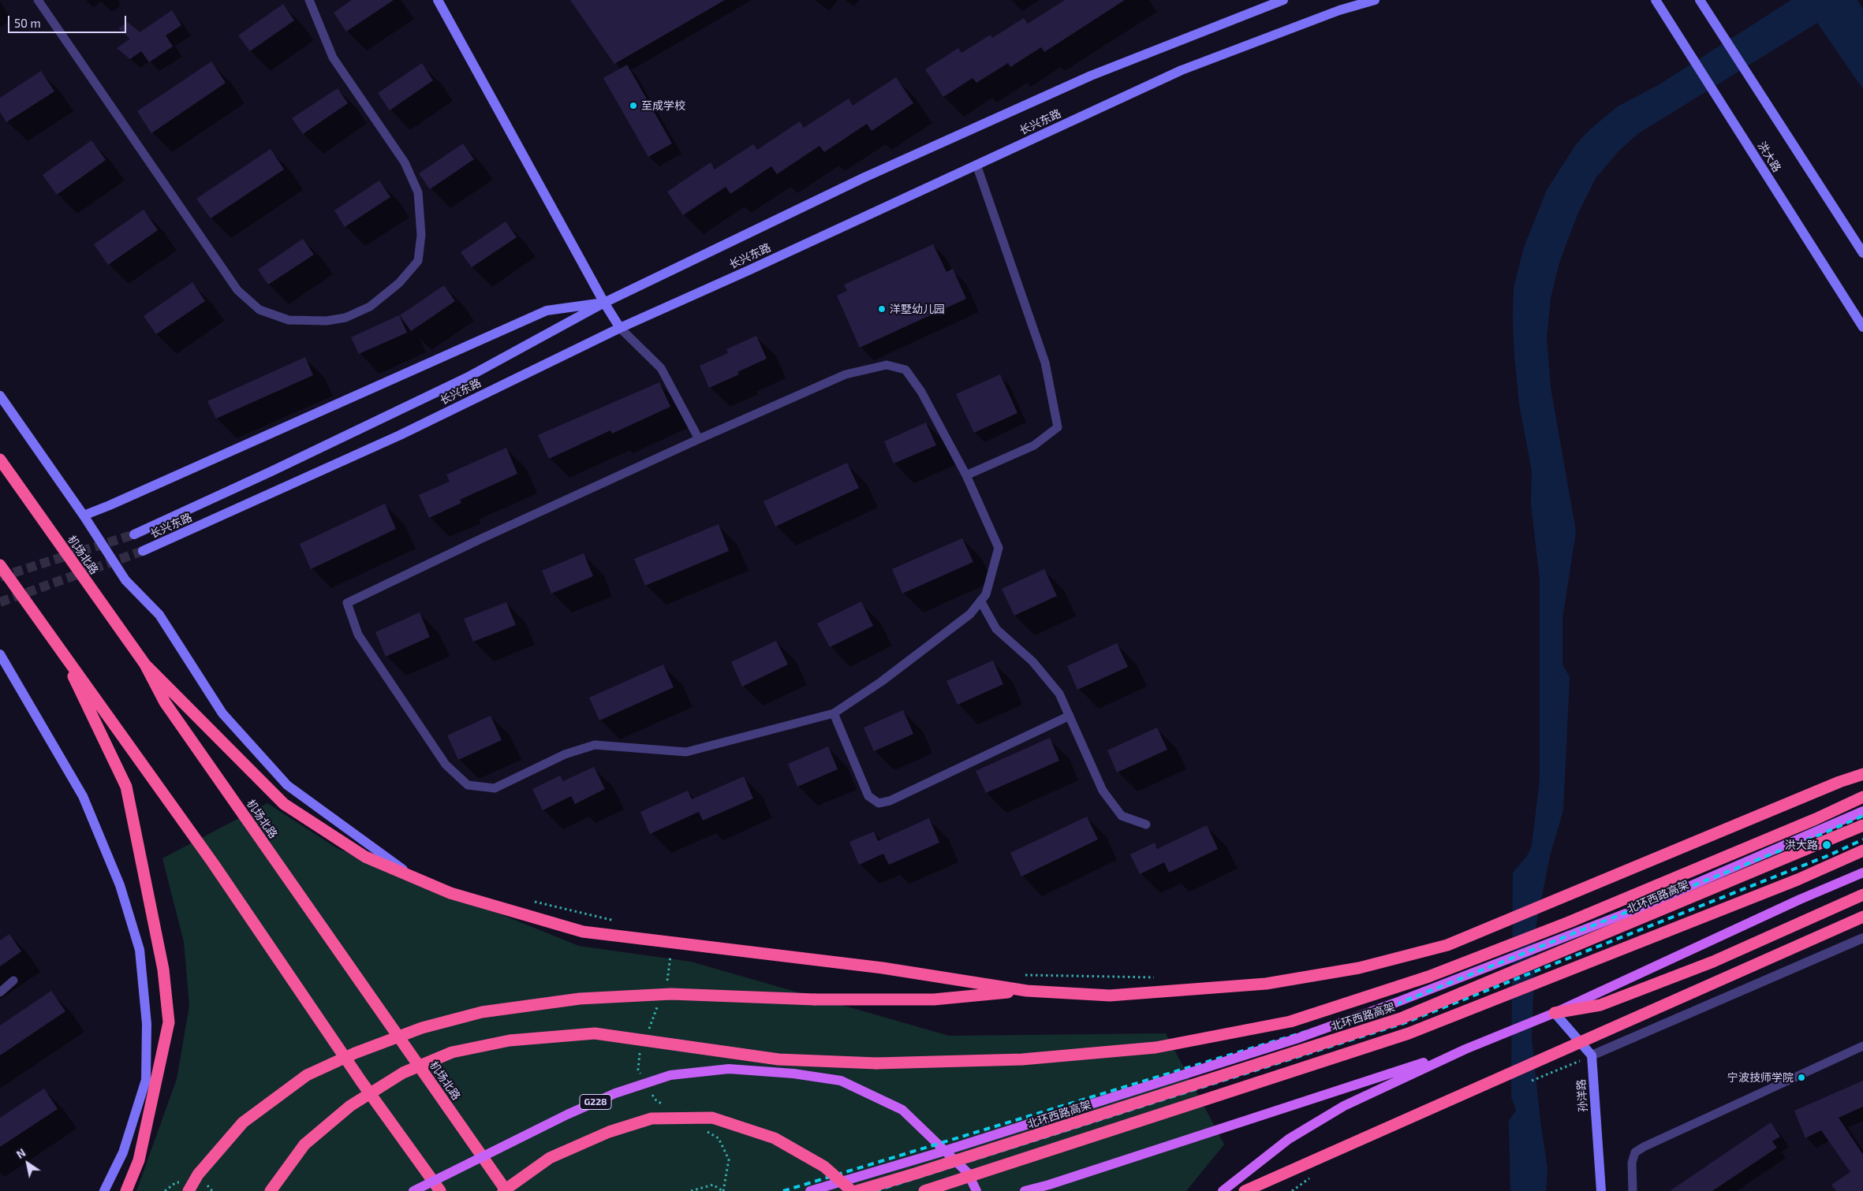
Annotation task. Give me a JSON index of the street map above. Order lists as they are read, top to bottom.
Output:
{
  "streets": {
    "highway": ["机场北路", "北环西路高架"],
    "main road": [
      "长兴东路",
      "洪大路",
      "孙洋路",
      "G228"
    ]
  },
  "places": [
    "至成学校",
    "洋墅幼儿园",
    "洪大路",
    "宁波技师学院"
  ],
  "scale_bar": "50 m",
  "north": "top left"
}
